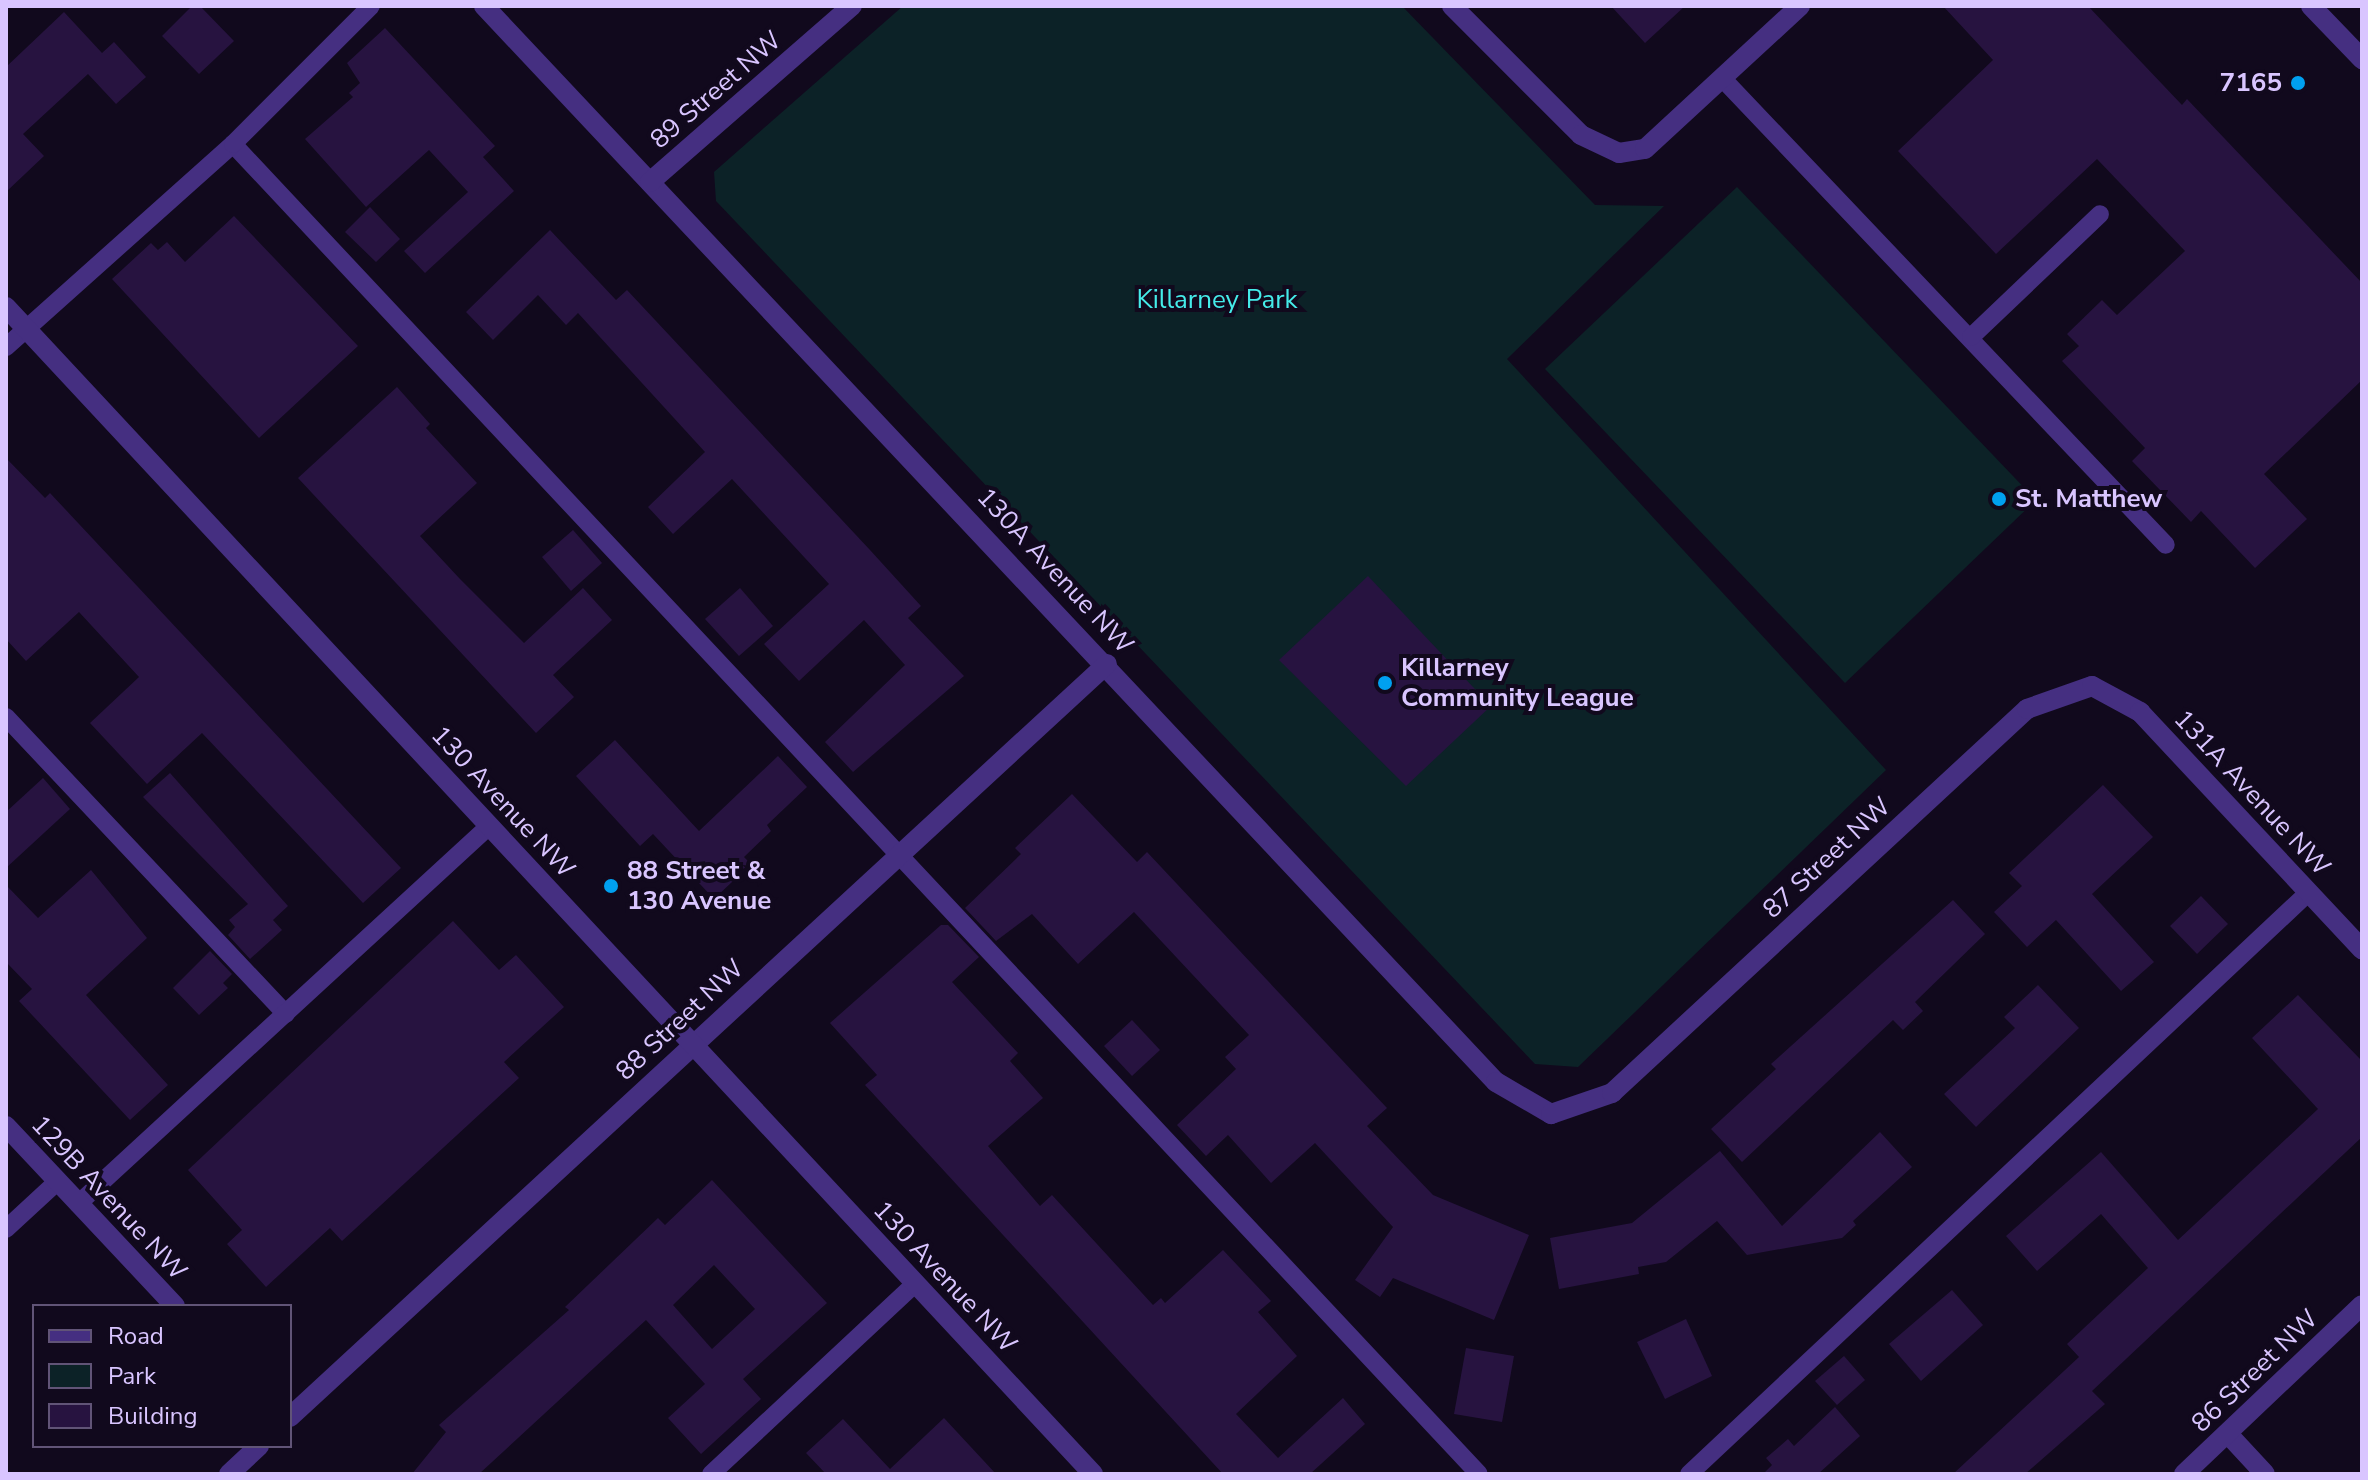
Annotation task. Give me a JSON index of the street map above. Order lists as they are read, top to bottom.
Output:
{
  "streets": {
    "street": [
      "89 Street NW",
      "130A Avenue NW",
      "131A Avenue NW",
      "130 Avenue NW",
      "87 Street NW",
      "88 Street NW",
      "129B Avenue NW",
      "86 Street NW"
    ]
  },
  "crossings": [
    ["89 Street NW", "130A Avenue NW"],
    ["130A Avenue NW", "87 Street NW"],
    ["130A Avenue NW", "88 Street NW"],
    ["131A Avenue NW", "87 Street NW"],
    ["130 Avenue NW", "88 Street NW"]
  ],
  "parks": ["Killarney Park"],
  "places": [
    "7165",
    "St. Matthew",
    "Killarney Community League",
    "88 Street & 130 Avenue"
  ],
  "legend": ["Road", "Park", "Building"]
}
